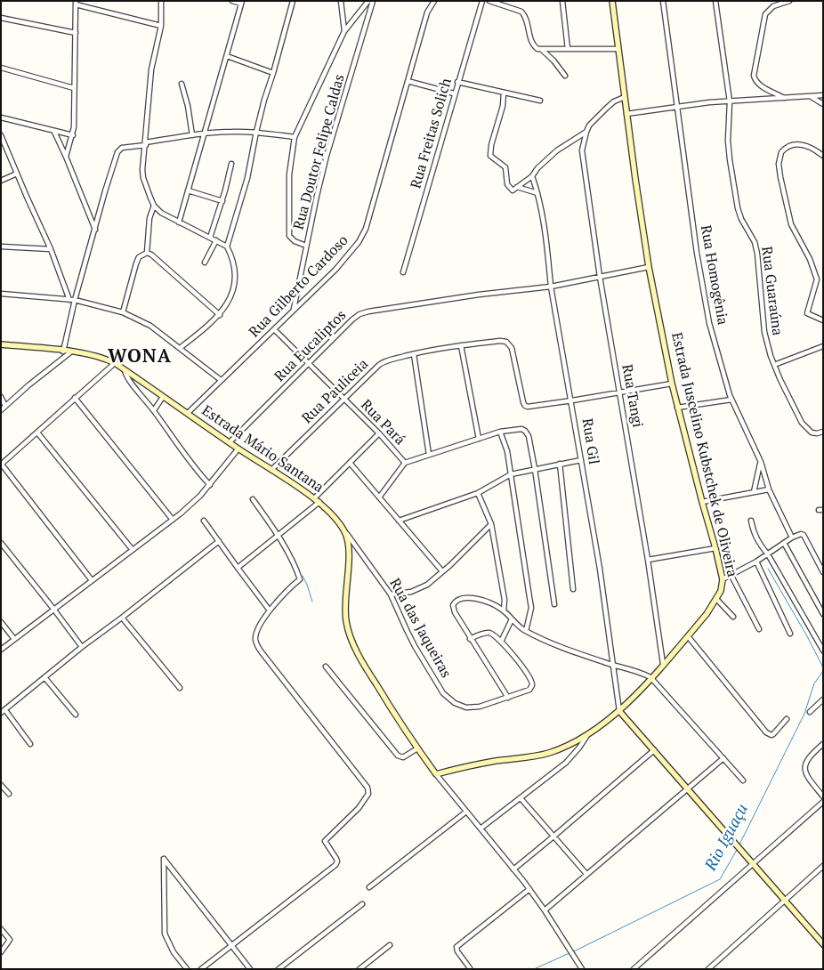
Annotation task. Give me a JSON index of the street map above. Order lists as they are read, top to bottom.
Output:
{
  "streets": {
    "street": [
      "Rua Freitas Solich",
      "Rua Doutor Felipe Caldas",
      "Rua Homogênia",
      "Rua Gilberto Cardoso",
      "Rua Guaraúna",
      "Rua Eucaliptos",
      "Rua Pauliceia",
      "Rua Tangi",
      "Rua Pará",
      "Rua Gil",
      "Estrada Mário Santana",
      "Estrada Juscelino Kubstchek de Oliveira",
      "Rua das Jaqueiras"
    ]
  },
  "crossings": [
    ["Rua Doutor Felipe Caldas", "Rua Gilberto Cardoso"],
    ["Rua Gilberto Cardoso", "Rua Pará"],
    ["Rua Gilberto Cardoso", "Estrada Mário Santana"],
    ["Rua Eucaliptos", "Rua Tangi"],
    ["Rua Eucaliptos", "Rua Pará"],
    ["Rua Eucaliptos", "Rua Gil"],
    ["Rua Eucaliptos", "Estrada Mário Santana"],
    ["Rua Eucaliptos", "Estrada Juscelino Kubstchek de Oliveira"],
    ["Rua Pauliceia", "Rua Pará"],
    ["Rua Pauliceia", "Rua Gil"],
    ["Rua Pauliceia", "Estrada Mário Santana"],
    ["Rua Tangi", "Estrada Juscelino Kubstchek de Oliveira"],
    ["Rua Gil", "Estrada Juscelino Kubstchek de Oliveira"],
    ["Estrada Mário Santana", "Rua das Jaqueiras"]
  ],
  "districts": ["WONA"],
  "water": ["Rio Iguaçu"]
}
